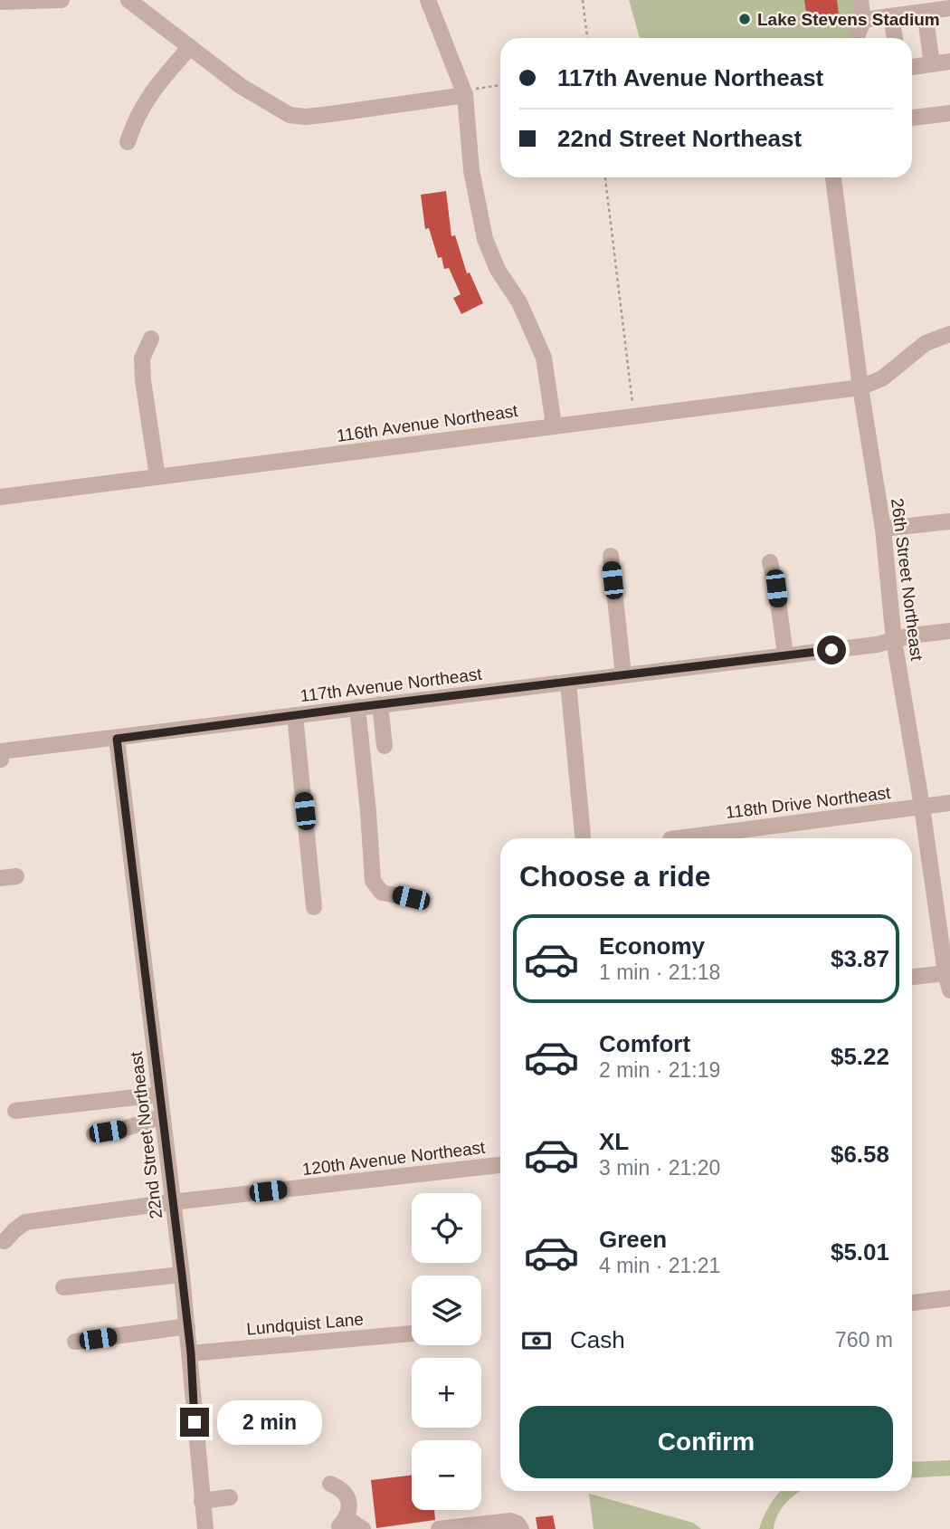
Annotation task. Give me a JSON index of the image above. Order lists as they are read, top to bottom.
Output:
{
  "streets": {
    "street": [
      "116th Avenue Northeast",
      "26th Street Northeast",
      "117th Avenue Northeast",
      "118th Drive Northeast",
      "22nd Street Northeast",
      "120th Avenue Northeast",
      "Lundquist Lane"
    ]
  },
  "crossings": [
    ["116th Avenue Northeast", "26th Street Northeast"],
    ["26th Street Northeast", "117th Avenue Northeast"],
    ["26th Street Northeast", "118th Drive Northeast"],
    ["117th Avenue Northeast", "22nd Street Northeast"],
    ["22nd Street Northeast", "120th Avenue Northeast"],
    ["22nd Street Northeast", "Lundquist Lane"]
  ],
  "places": ["Lake Stevens Stadium"],
  "page": {
    "banner": ["117th Avenue Northeast", "22nd Street Northeast"],
    "heading": "Choose a ride",
    "list": [
      {
        "name": "Economy",
        "note": "1 min · 21:18",
        "value": "$3.87"
      },
      {
        "name": "Comfort",
        "note": "2 min · 21:19",
        "value": "$5.22"
      },
      {
        "name": "XL",
        "note": "3 min · 21:20",
        "value": "$6.58"
      },
      {
        "name": "Green",
        "note": "4 min · 21:21",
        "value": "$5.01"
      }
    ],
    "map_buttons": ["+", "−"],
    "pay": ["Cash", "760 m"],
    "buttons": "Confirm",
    "bubble": "2 min"
  }
}
